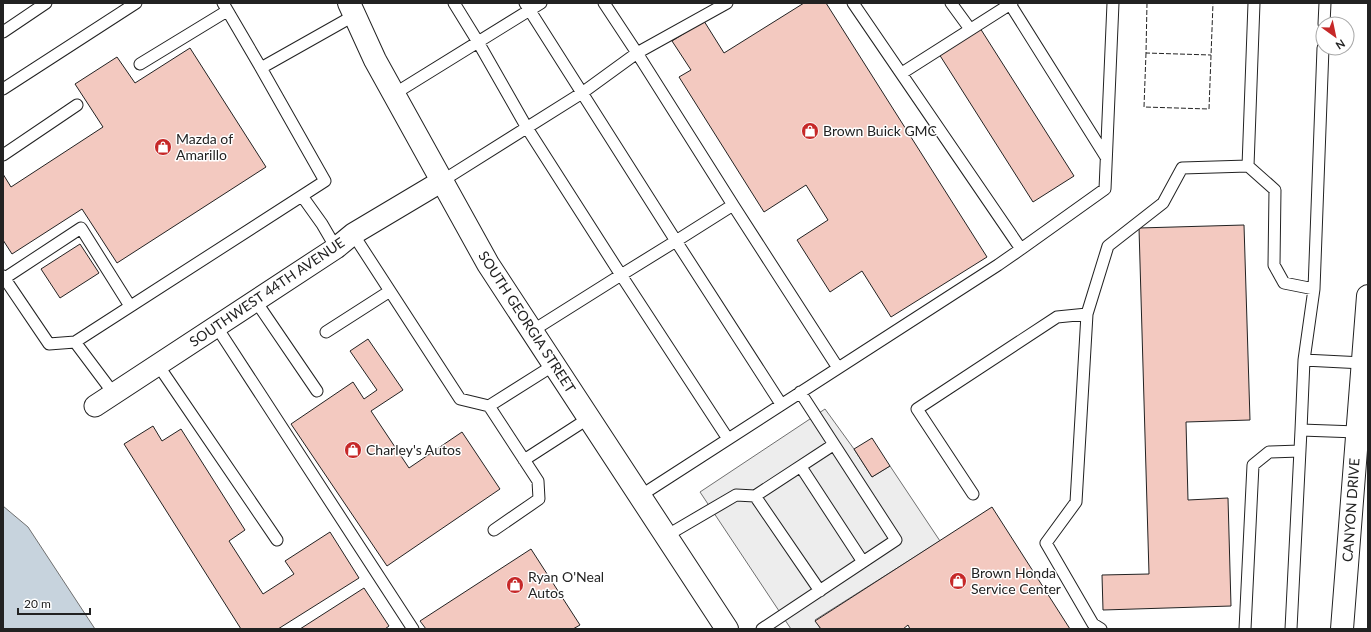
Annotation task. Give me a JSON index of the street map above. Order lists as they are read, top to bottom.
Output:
{
  "streets": {
    "main road": ["SOUTH GEORGIA STREET", "CANYON DRIVE"],
    "street": ["SOUTHWEST 44TH AVENUE"]
  },
  "crossings": [
    ["SOUTHWEST 44TH AVENUE", "SOUTH GEORGIA STREET"]
  ],
  "places": {
    "shop": [
      "Brown Buick GMC",
      "Mazda of Amarillo",
      "Charley's Autos",
      "Brown Honda Service Center",
      "Ryan O'Neal Autos"
    ]
  },
  "scale_bar": "20 m",
  "north": "bottom right"
}
